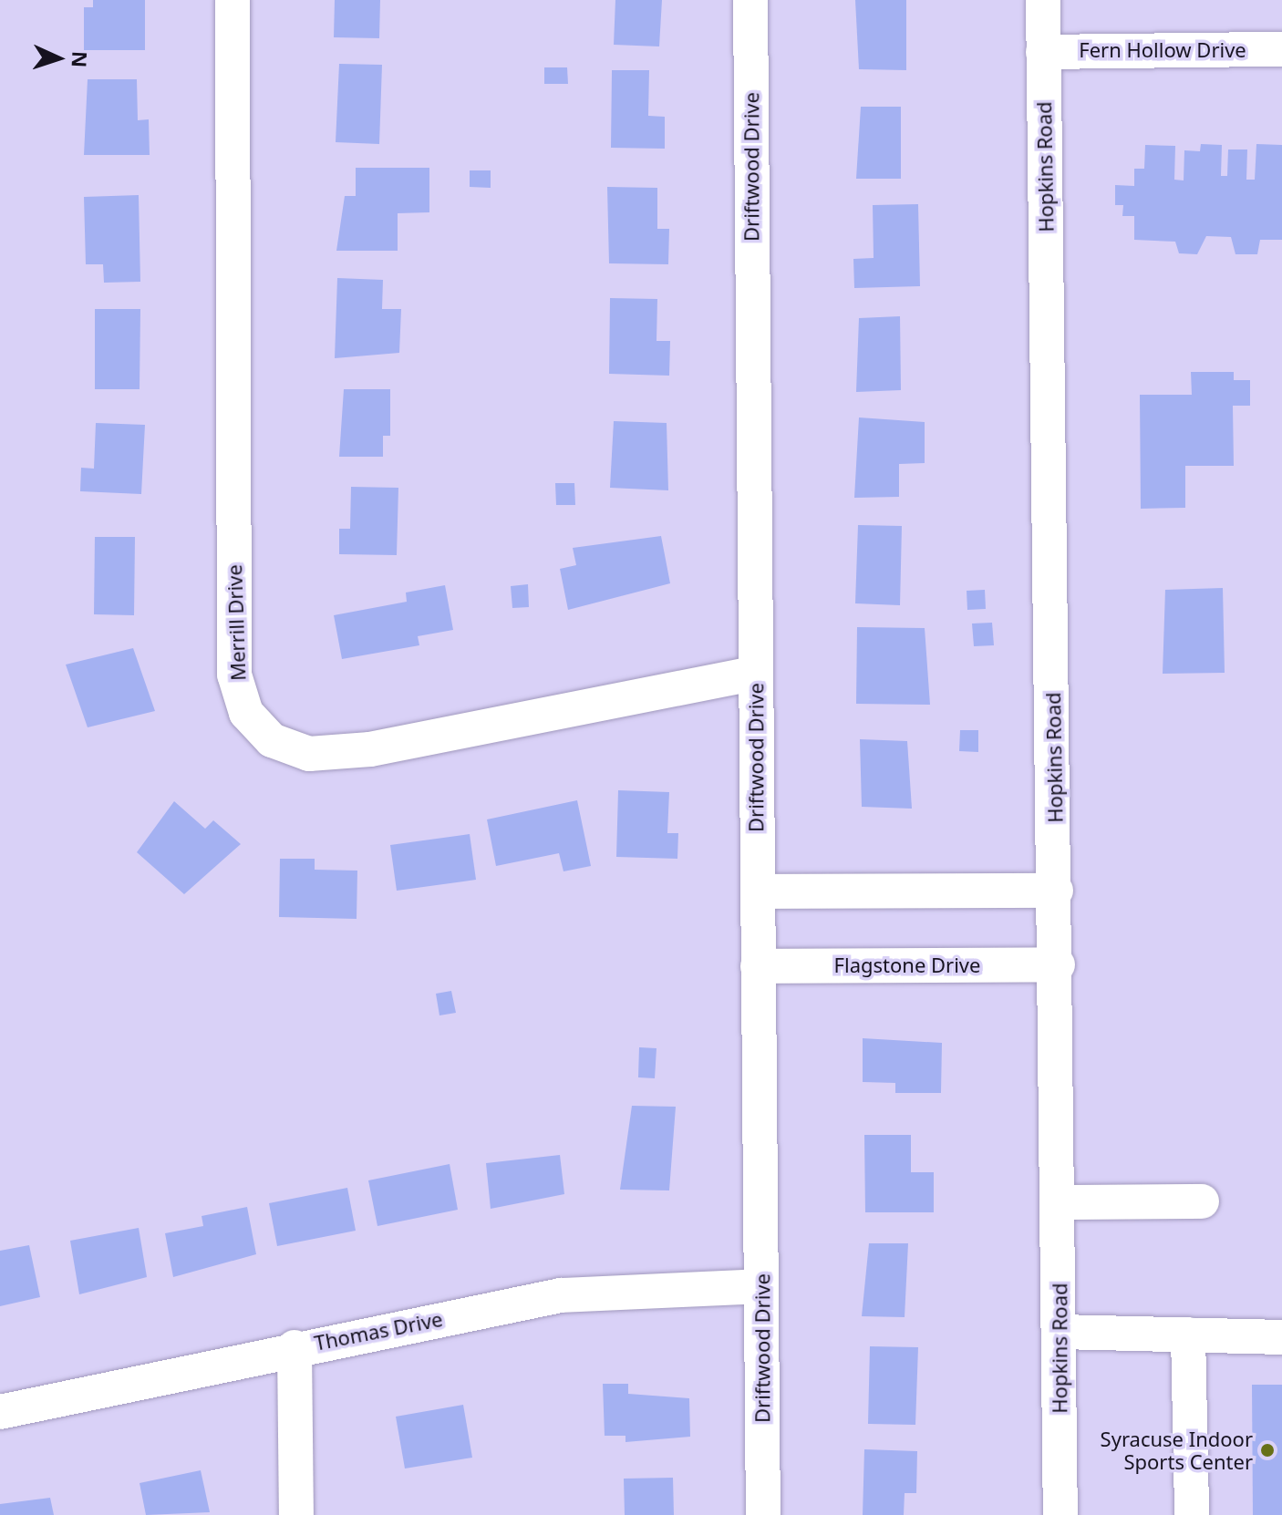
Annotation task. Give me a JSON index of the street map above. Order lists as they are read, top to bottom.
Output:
{
  "streets": {
    "street": [
      "Fern Hollow Drive",
      "Driftwood Drive",
      "Hopkins Road",
      "Merrill Drive",
      "Flagstone Drive",
      "Thomas Drive"
    ]
  },
  "crossings": [
    ["Fern Hollow Drive", "Hopkins Road"],
    ["Driftwood Drive", "Merrill Drive"],
    ["Driftwood Drive", "Flagstone Drive"],
    ["Driftwood Drive", "Thomas Drive"],
    ["Hopkins Road", "Flagstone Drive"]
  ],
  "places": ["Syracuse Indoor Sports Center"],
  "north": "right"
}
